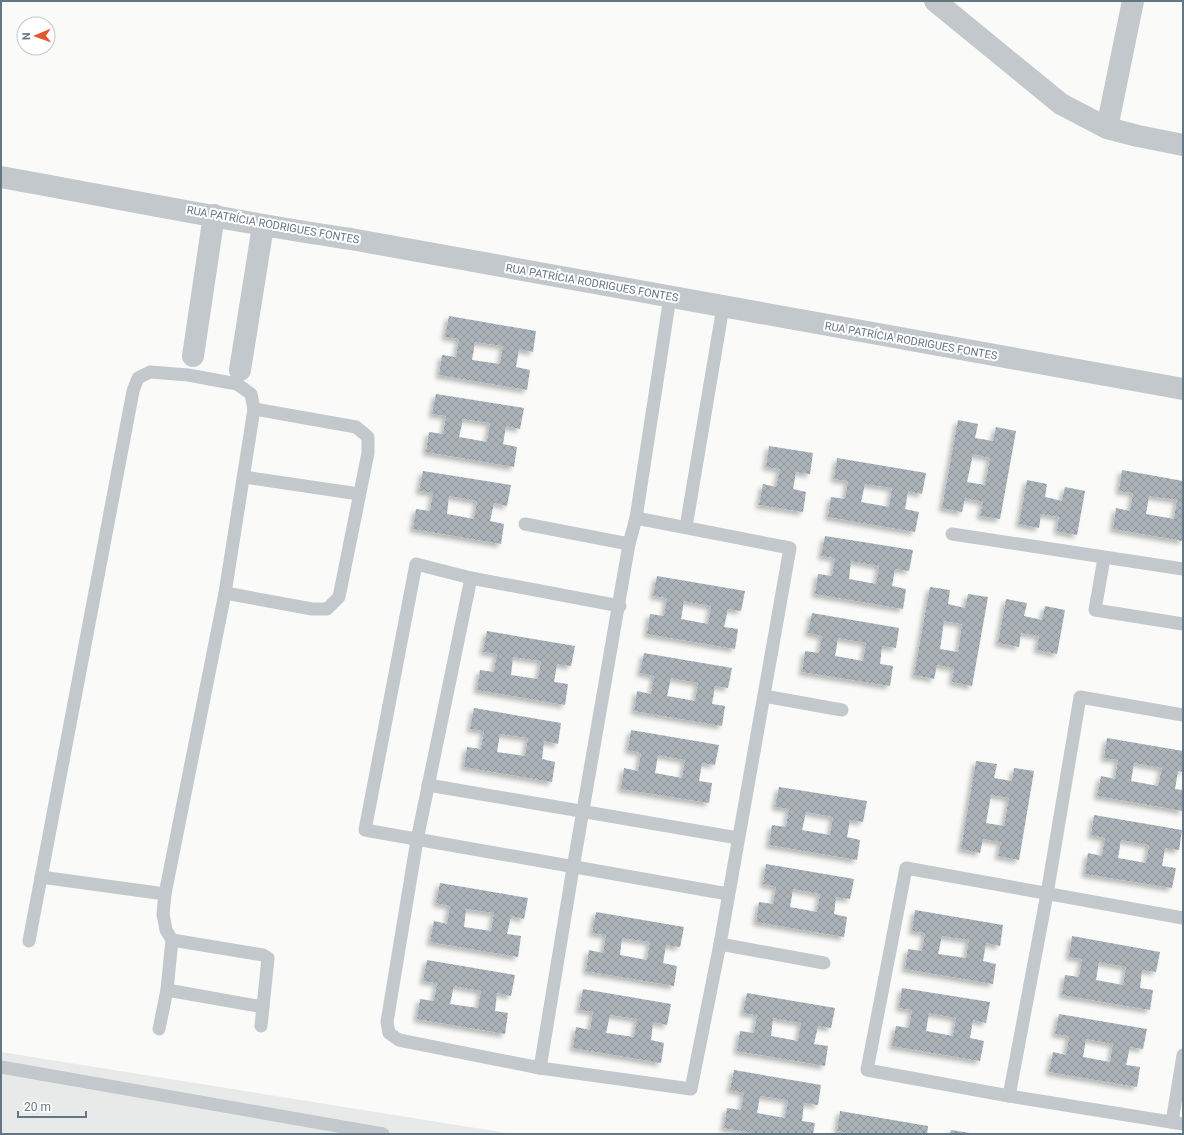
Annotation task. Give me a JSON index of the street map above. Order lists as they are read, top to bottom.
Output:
{
  "streets": {
    "street": ["RUA PATRÍCIA RODRIGUES FONTES"]
  },
  "scale_bar": "20 m",
  "north": "left"
}
